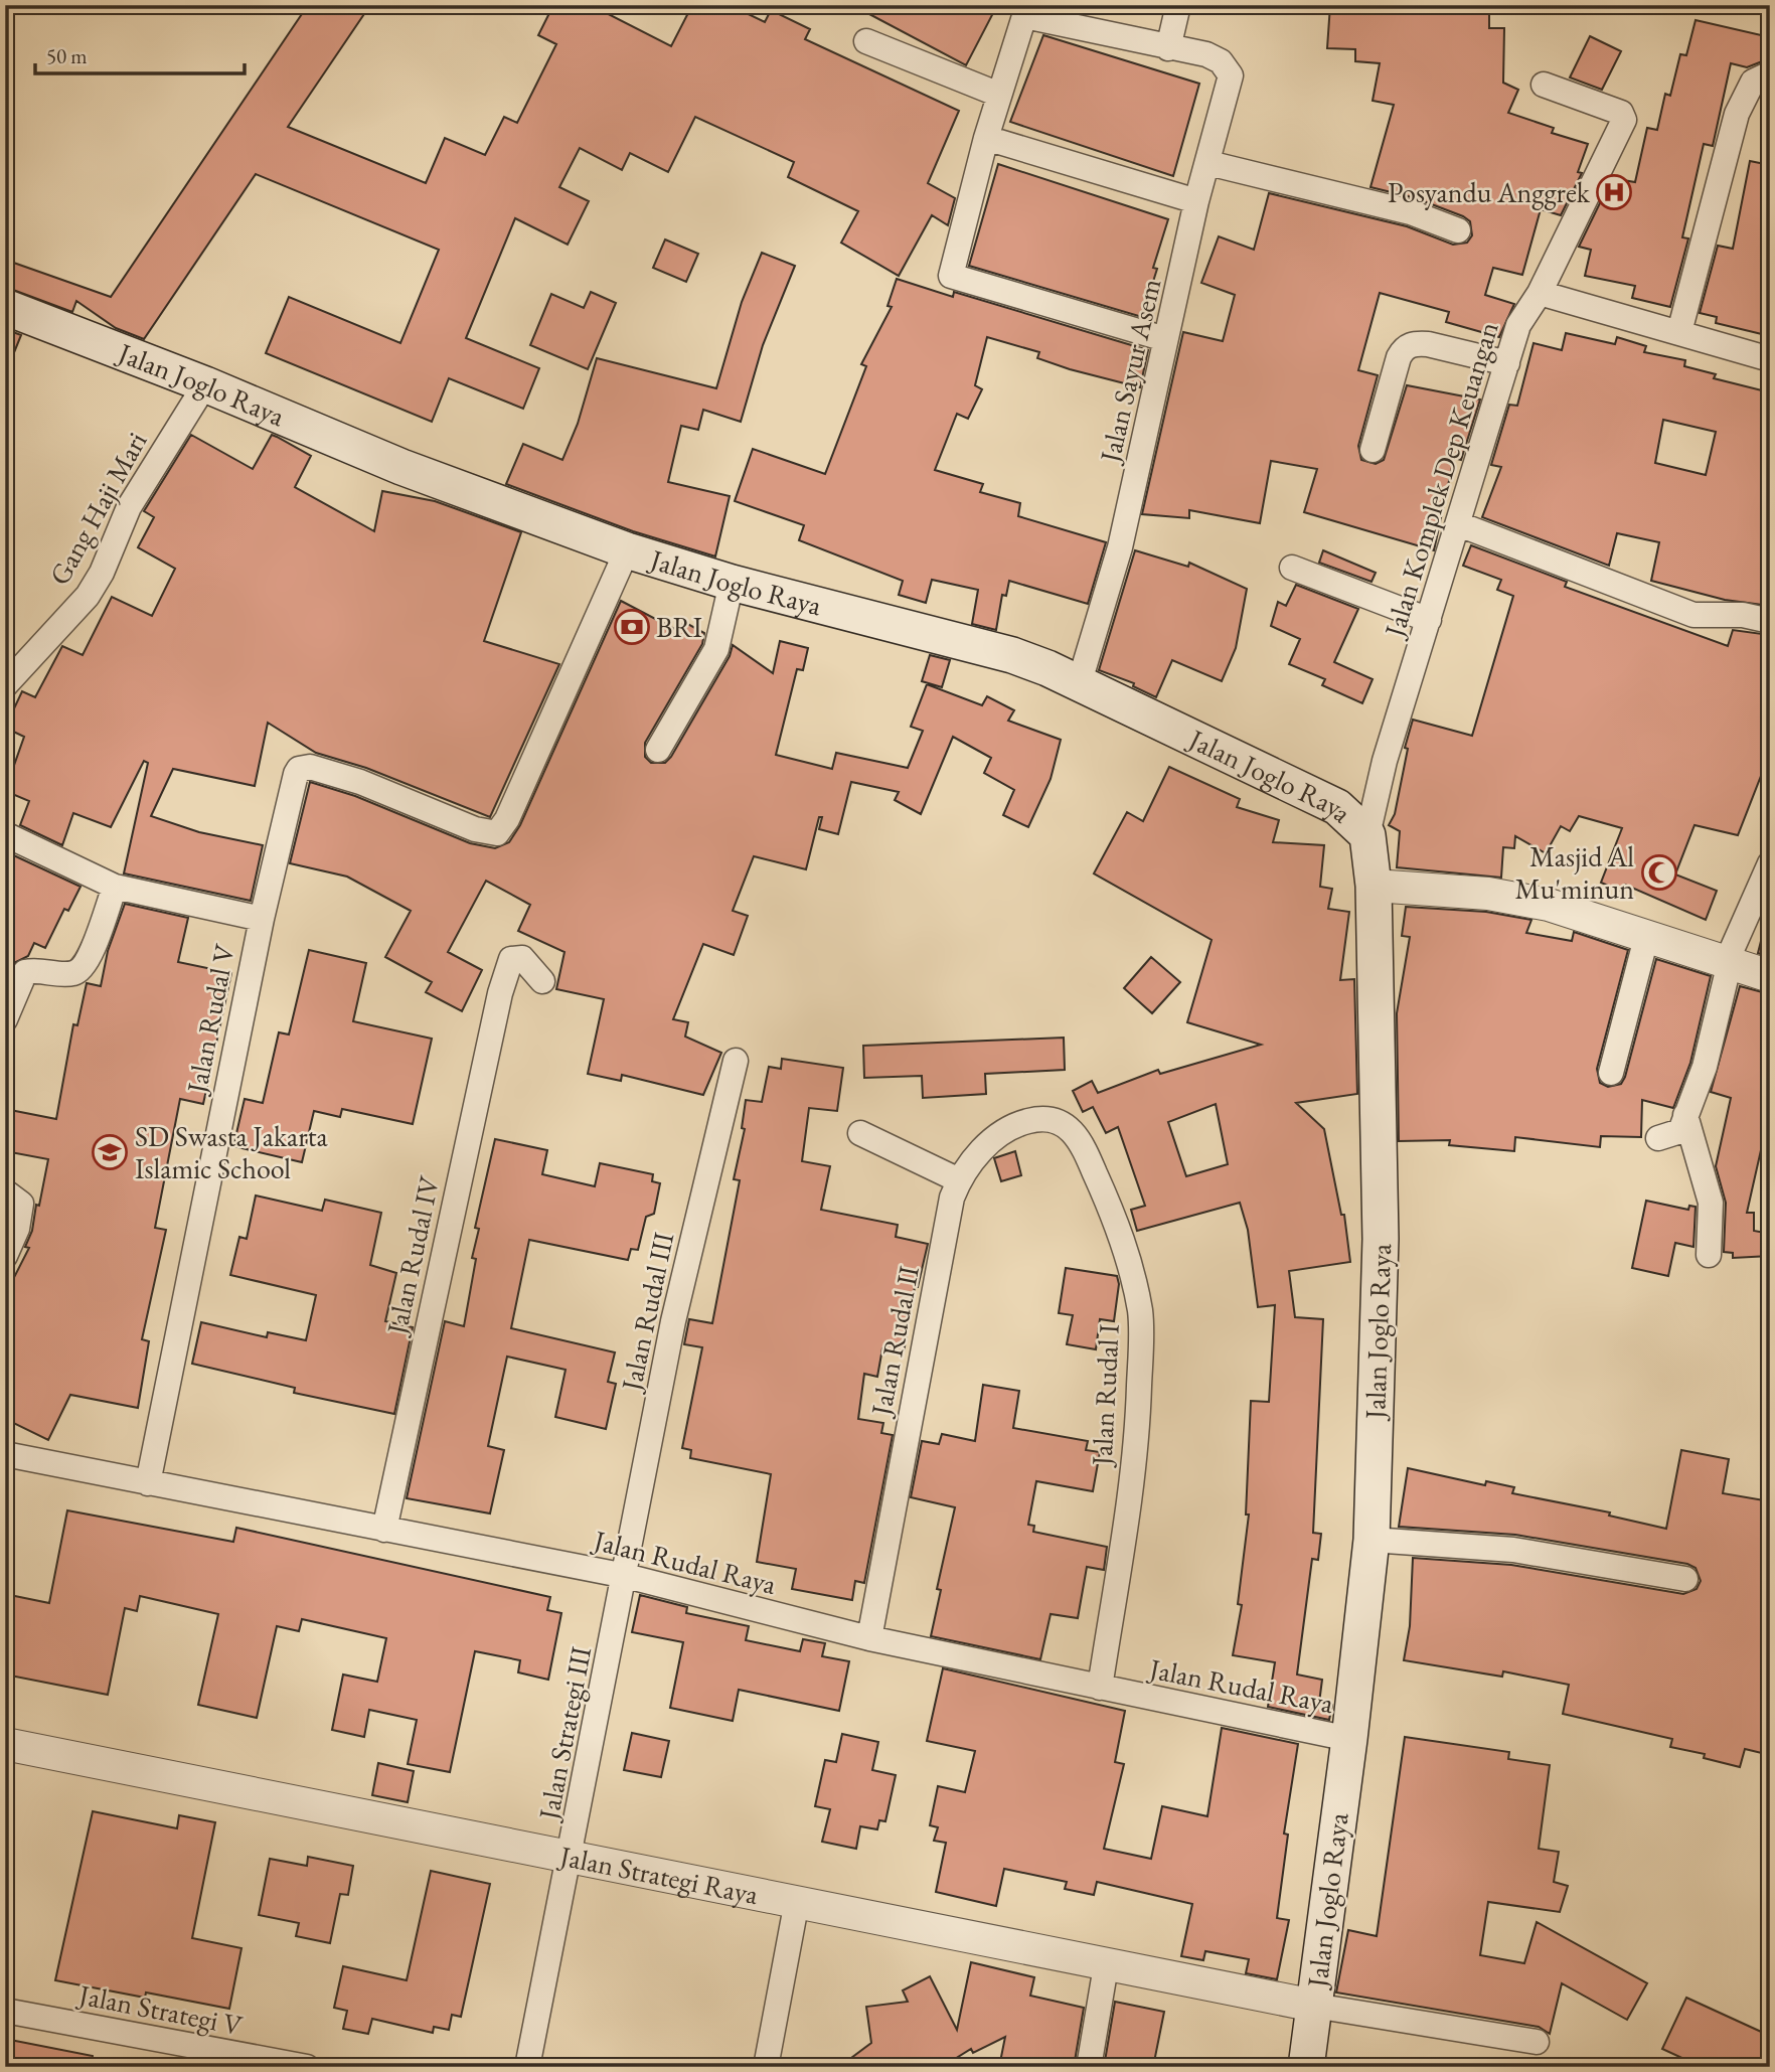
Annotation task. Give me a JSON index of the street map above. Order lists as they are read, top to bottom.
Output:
{
  "streets": {
    "main road": ["Jalan Joglo Raya"],
    "street": [
      "Jalan Sayur Asem",
      "Jalan Komplek Dep Keuangan",
      "Gang Haji Mari",
      "Jalan Rudal V",
      "Jalan Rudal IV",
      "Jalan Rudal III",
      "Jalan Rudal II",
      "Jalan Rudal I",
      "Jalan Rudal Raya",
      "Jalan Strategi III",
      "Jalan Strategi Raya",
      "Jalan Strategi V"
    ]
  },
  "crossings": [
    ["Jalan Sayur Asem", "Jalan Joglo Raya"],
    ["Jalan Joglo Raya", "Jalan Komplek Dep Keuangan"],
    ["Jalan Joglo Raya", "Gang Haji Mari"],
    ["Jalan Joglo Raya", "Jalan Rudal V"],
    ["Jalan Joglo Raya", "Jalan Rudal Raya"],
    ["Jalan Joglo Raya", "Jalan Strategi Raya"],
    ["Jalan Rudal V", "Jalan Rudal Raya"],
    ["Jalan Rudal IV", "Jalan Rudal Raya"],
    ["Jalan Rudal III", "Jalan Rudal Raya"],
    ["Jalan Rudal III", "Jalan Strategi III"],
    ["Jalan Rudal II", "Jalan Rudal I"],
    ["Jalan Rudal II", "Jalan Rudal Raya"],
    ["Jalan Rudal I", "Jalan Rudal Raya"],
    ["Jalan Rudal Raya", "Jalan Strategi III"],
    ["Jalan Strategi III", "Jalan Strategi Raya"]
  ],
  "places": {
    "hospital": ["Posyandu Anggrek"],
    "bank": ["BRI"],
    "mosque": ["Masjid Al Mu'minun"],
    "school or university": ["SD Swasta Jakarta Islamic School"]
  },
  "scale_bar": "50 m"
}
